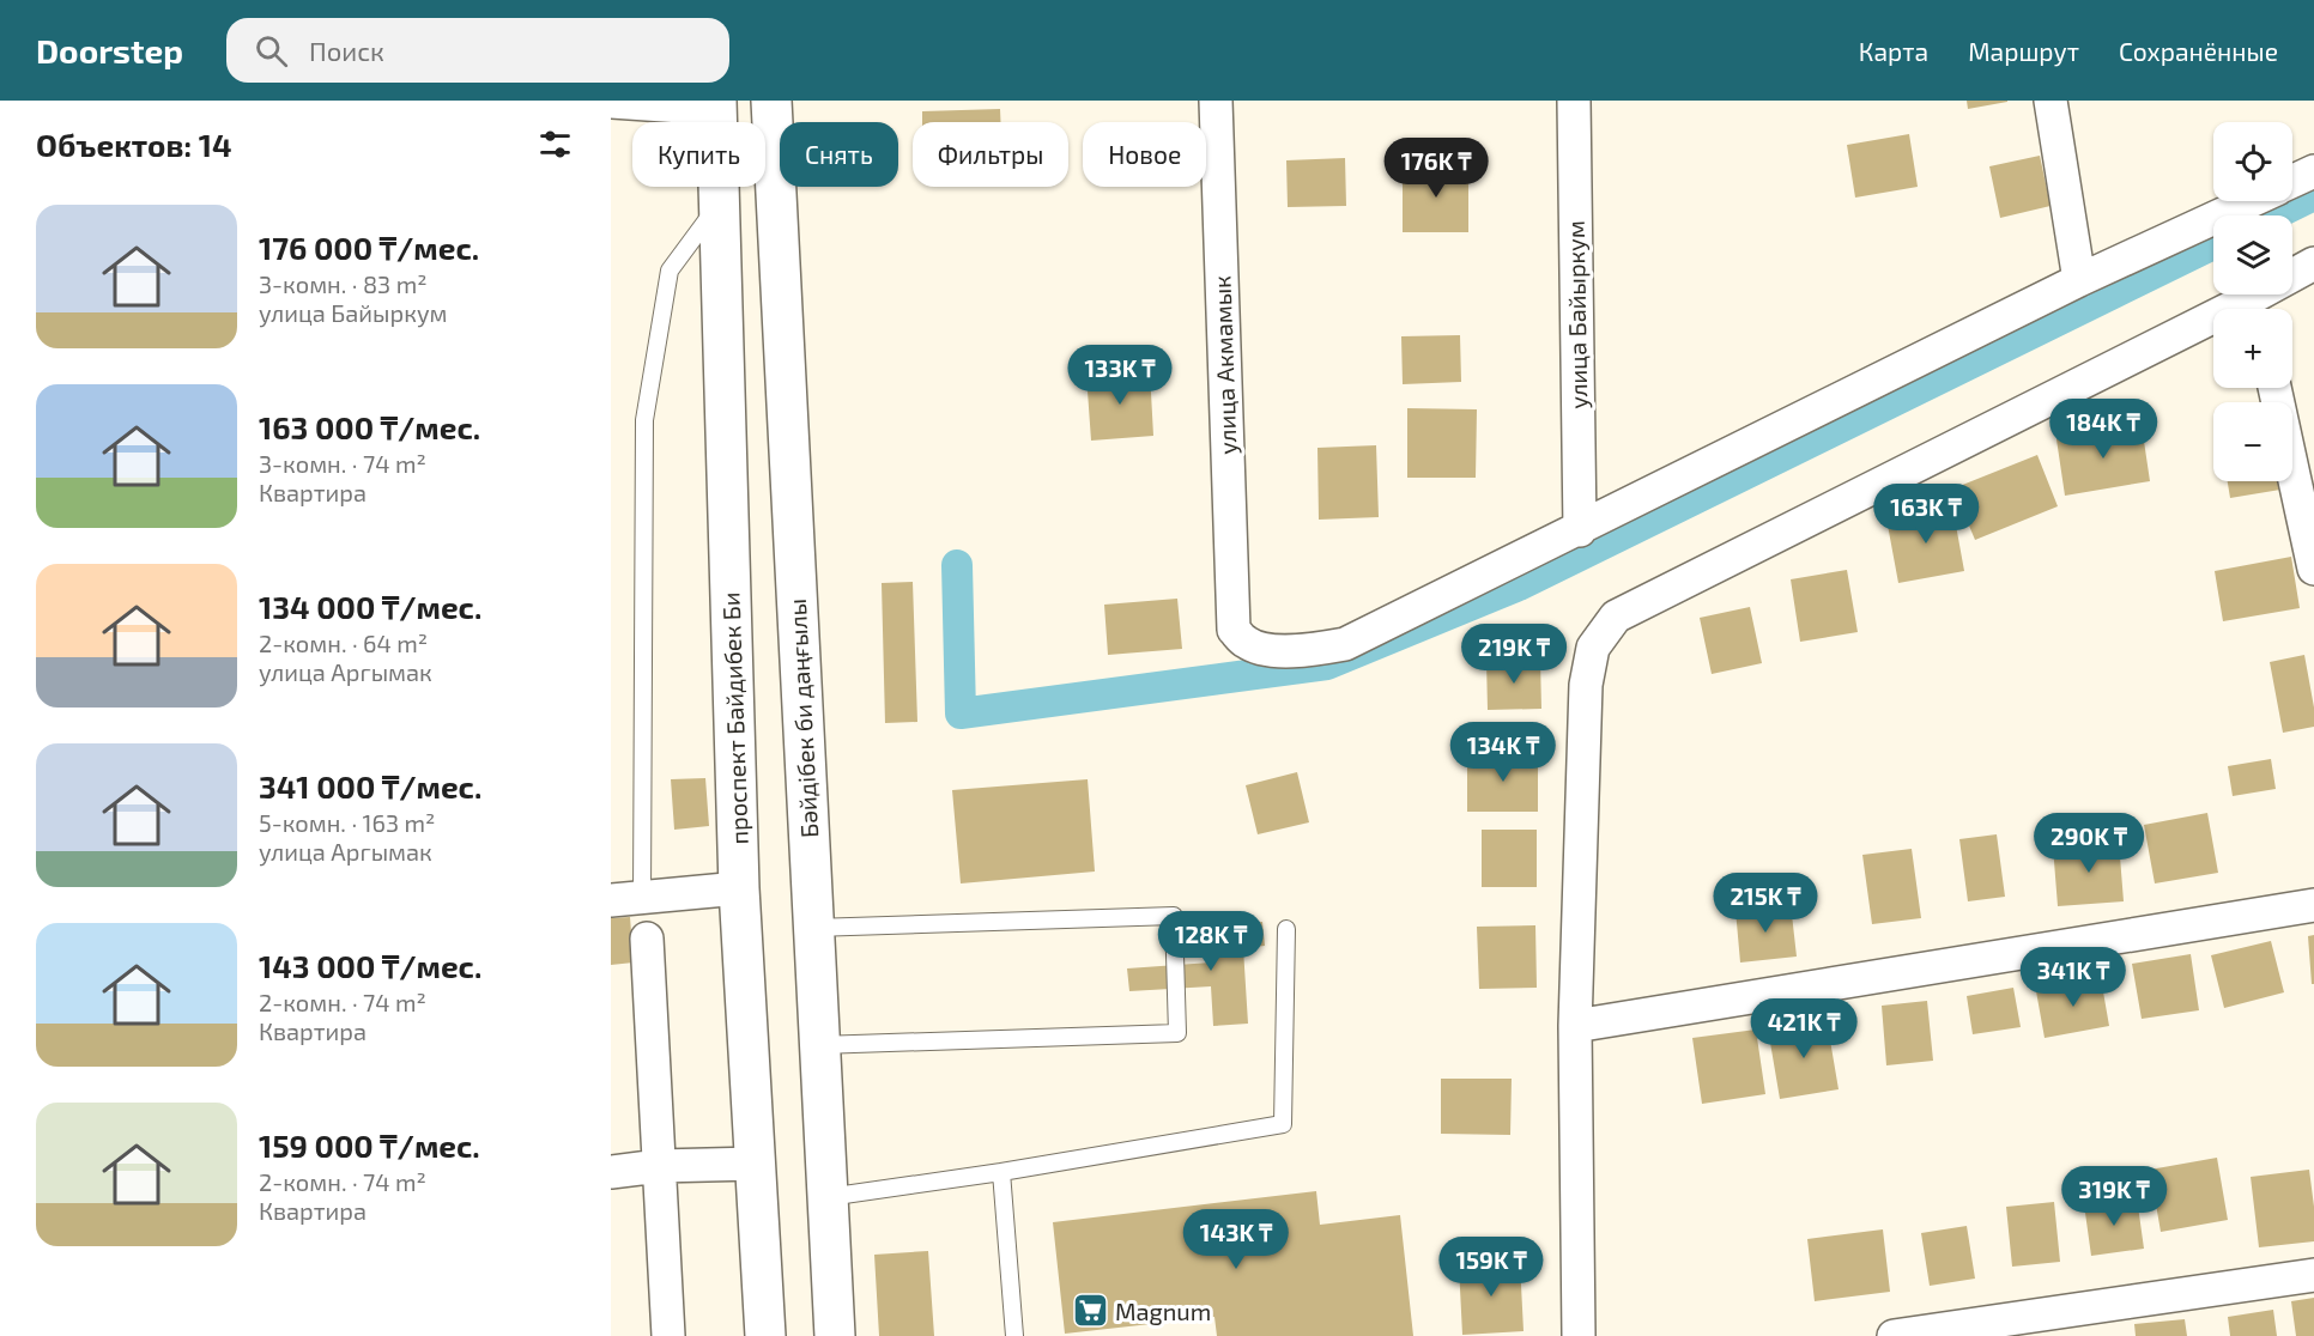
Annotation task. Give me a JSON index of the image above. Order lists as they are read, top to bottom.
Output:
{
  "streets": {
    "main road": ["проспект Байдибек Би", "Бәйдібек би даңғылы"],
    "street": ["улица Байыркум", "улица Акмамык"]
  },
  "crossings": [
    ["улица Байыркум", "улица Акмамык"]
  ],
  "places": {
    "supermarket": ["Magnum"]
  },
  "page": {
    "header": "Doorstep",
    "search": "Поиск",
    "nav": ["Карта", "Маршрут", "Сохранённые"],
    "heading": "Объектов: 14",
    "map_buttons": ["+", "−"],
    "chip": [
      "Купить",
      "Снять",
      "Фильтры",
      "Новое"
    ],
    "price": [
      "176K ₸",
      "133K ₸",
      "184K ₸",
      "163K ₸",
      "219K ₸",
      "134K ₸",
      "290K ₸",
      "215K ₸",
      "128K ₸",
      "341K ₸",
      "421K ₸",
      "319K ₸",
      "143K ₸",
      "159K ₸"
    ],
    "list": [
      {
        "name": "176 000 ₸/мес.",
        "note": "3-комн. · 83 m² · улица Байыркум"
      },
      {
        "name": "163 000 ₸/мес.",
        "note": "3-комн. · 74 m² · Квартира"
      },
      {
        "name": "134 000 ₸/мес.",
        "note": "2-комн. · 64 m² · улица Аргымак"
      },
      {
        "name": "341 000 ₸/мес.",
        "note": "5-комн. · 163 m² · улица Аргымак"
      },
      {
        "name": "143 000 ₸/мес.",
        "note": "2-комн. · 74 m² · Квартира"
      },
      {
        "name": "159 000 ₸/мес.",
        "note": "2-комн. · 74 m² · Квартира"
      }
    ]
  }
}
